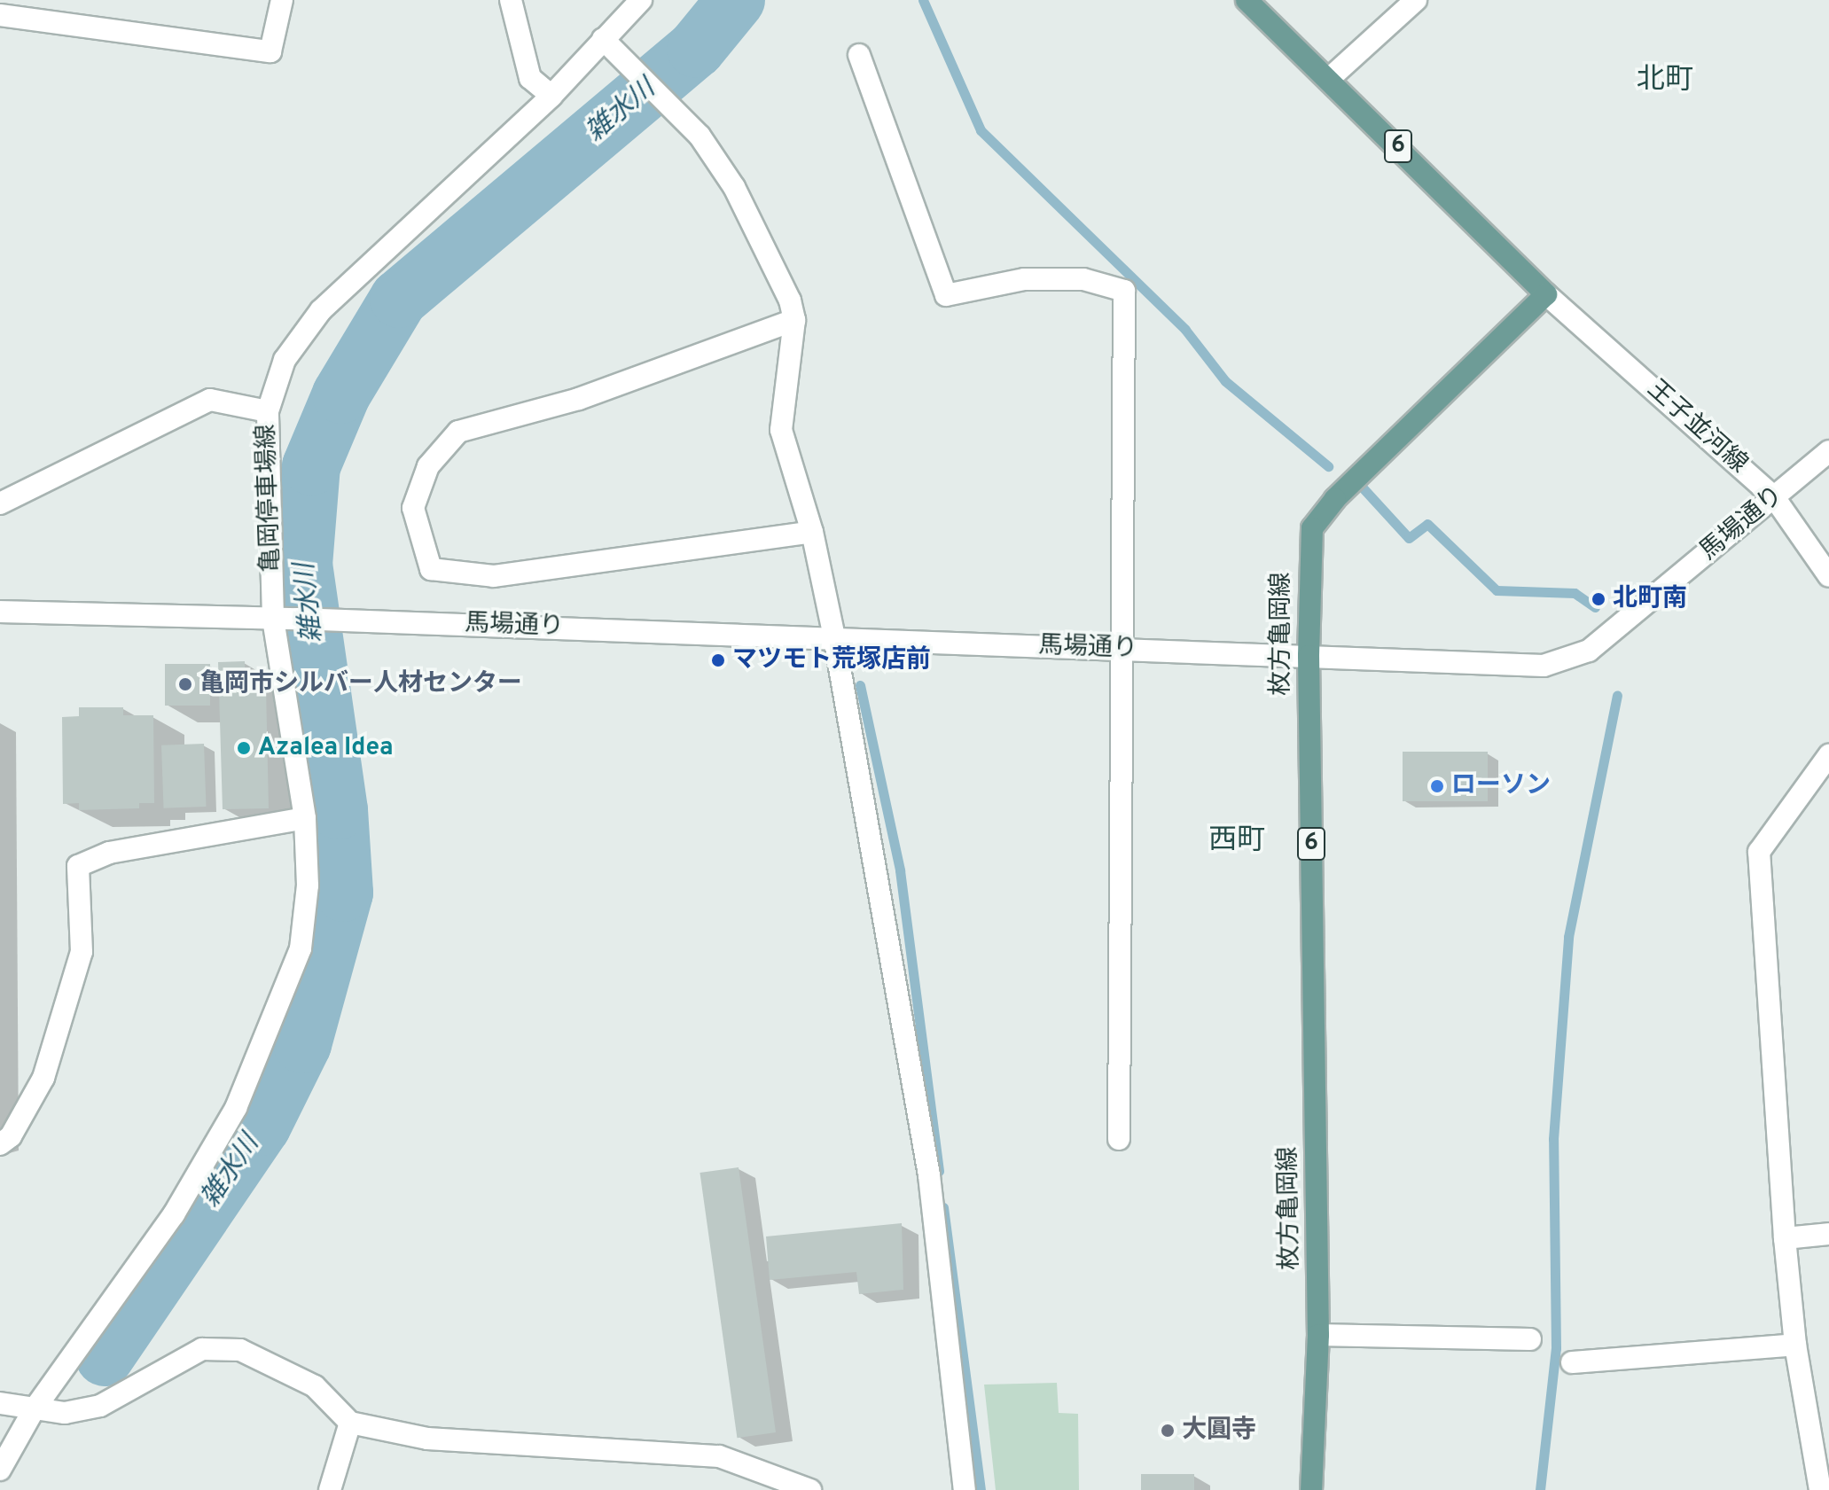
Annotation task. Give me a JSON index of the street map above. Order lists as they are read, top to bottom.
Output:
{
  "streets": {
    "main road": ["6", "枚方亀岡線"],
    "street": ["王子並河線", "亀岡停車場線", "馬場通り"]
  },
  "crossings": [
    ["6", "王子並河線"],
    ["6", "枚方亀岡線"],
    ["王子並河線", "馬場通り"],
    ["王子並河線", "枚方亀岡線"],
    ["亀岡停車場線", "馬場通り"],
    ["馬場通り", "枚方亀岡線"]
  ],
  "districts": ["北町", "西町"],
  "water": ["雑水川"],
  "places": [
    "北町南",
    "マツモト荒塚店前",
    "亀岡市シルバー人材センター",
    "Azalea Idea",
    "ローソン",
    "大圓寺"
  ]
}
